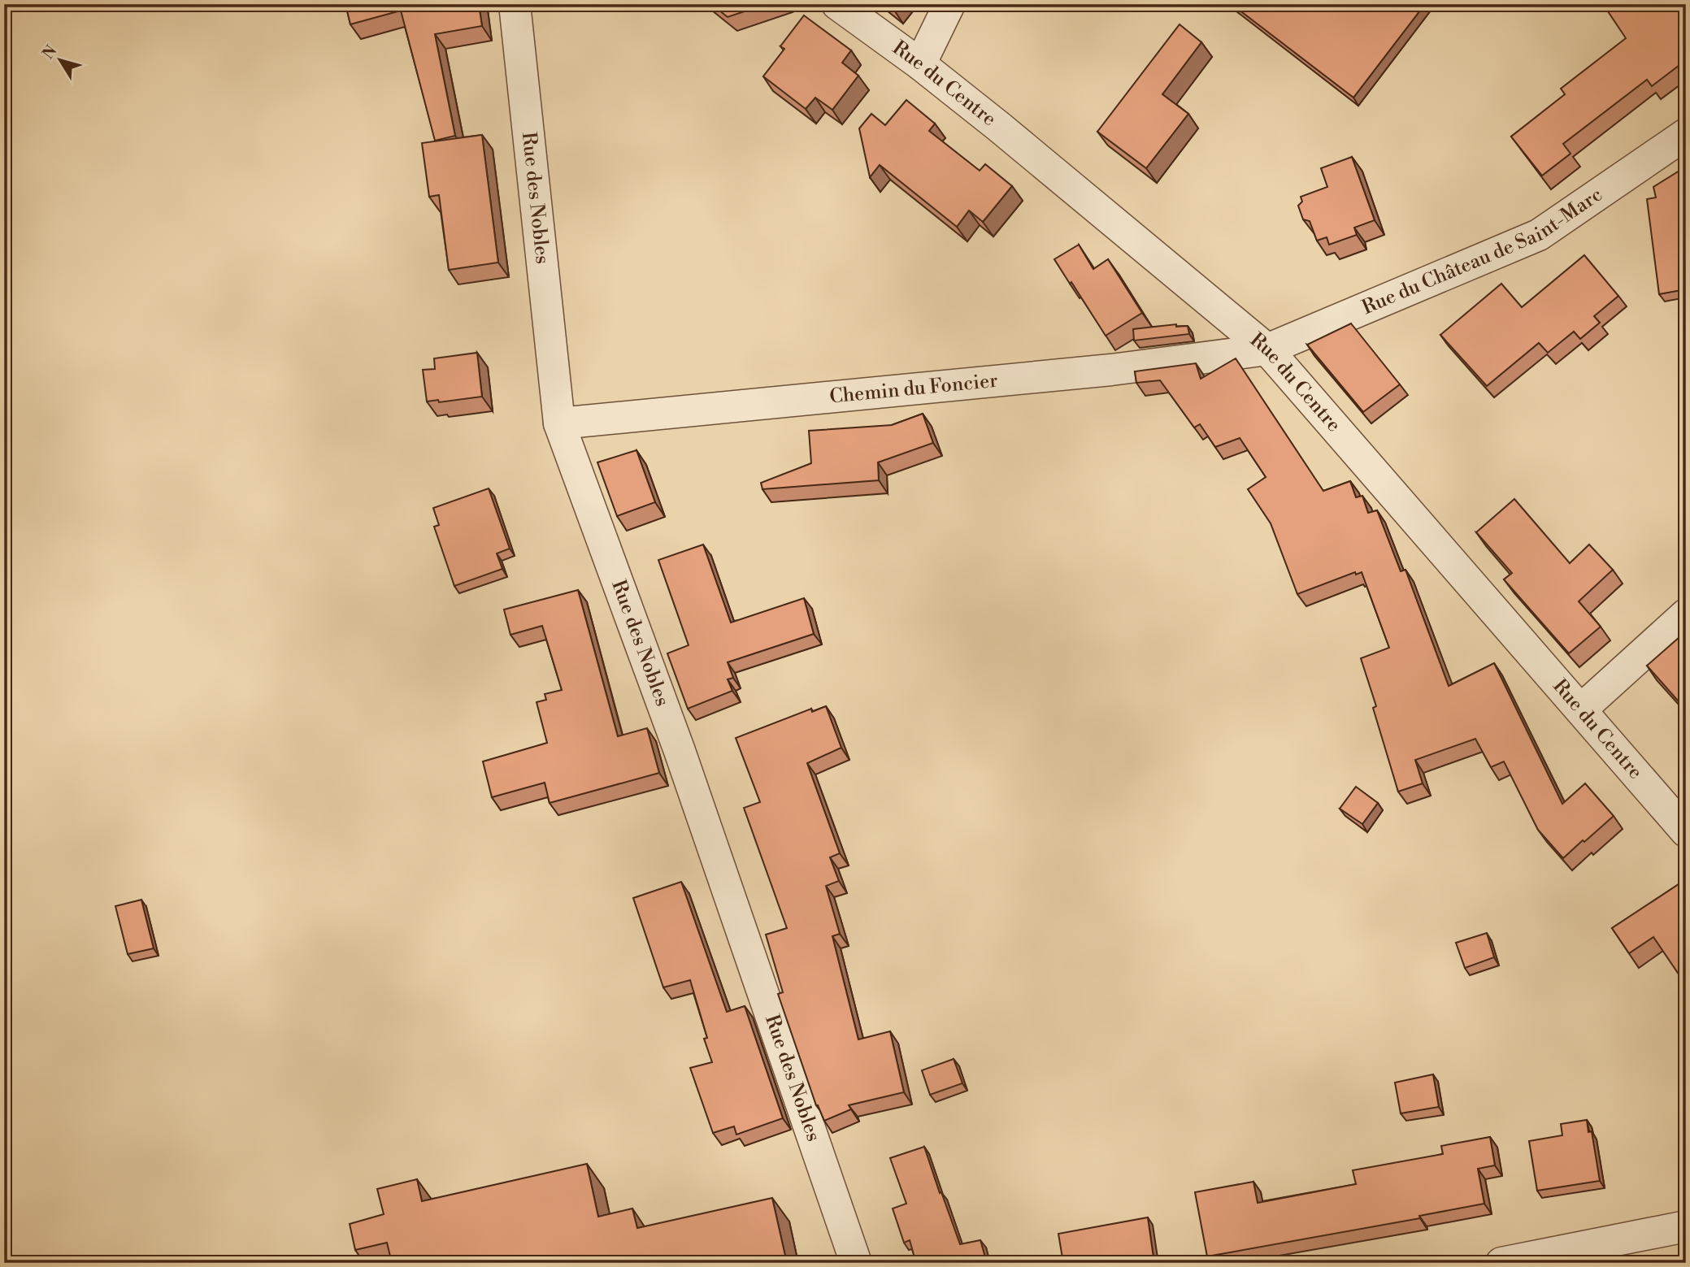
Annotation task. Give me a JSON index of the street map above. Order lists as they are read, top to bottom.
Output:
{
  "streets": {
    "street": [
      "Rue du Centre",
      "Rue des Nobles",
      "Rue du Château de Saint-Marc",
      "Chemin du Foncier"
    ]
  },
  "crossings": [
    ["Rue du Centre", "Rue du Château de Saint-Marc"],
    ["Rue du Centre", "Chemin du Foncier"],
    ["Rue des Nobles", "Chemin du Foncier"],
    ["Rue du Château de Saint-Marc", "Chemin du Foncier"]
  ],
  "north": "top left"
}
